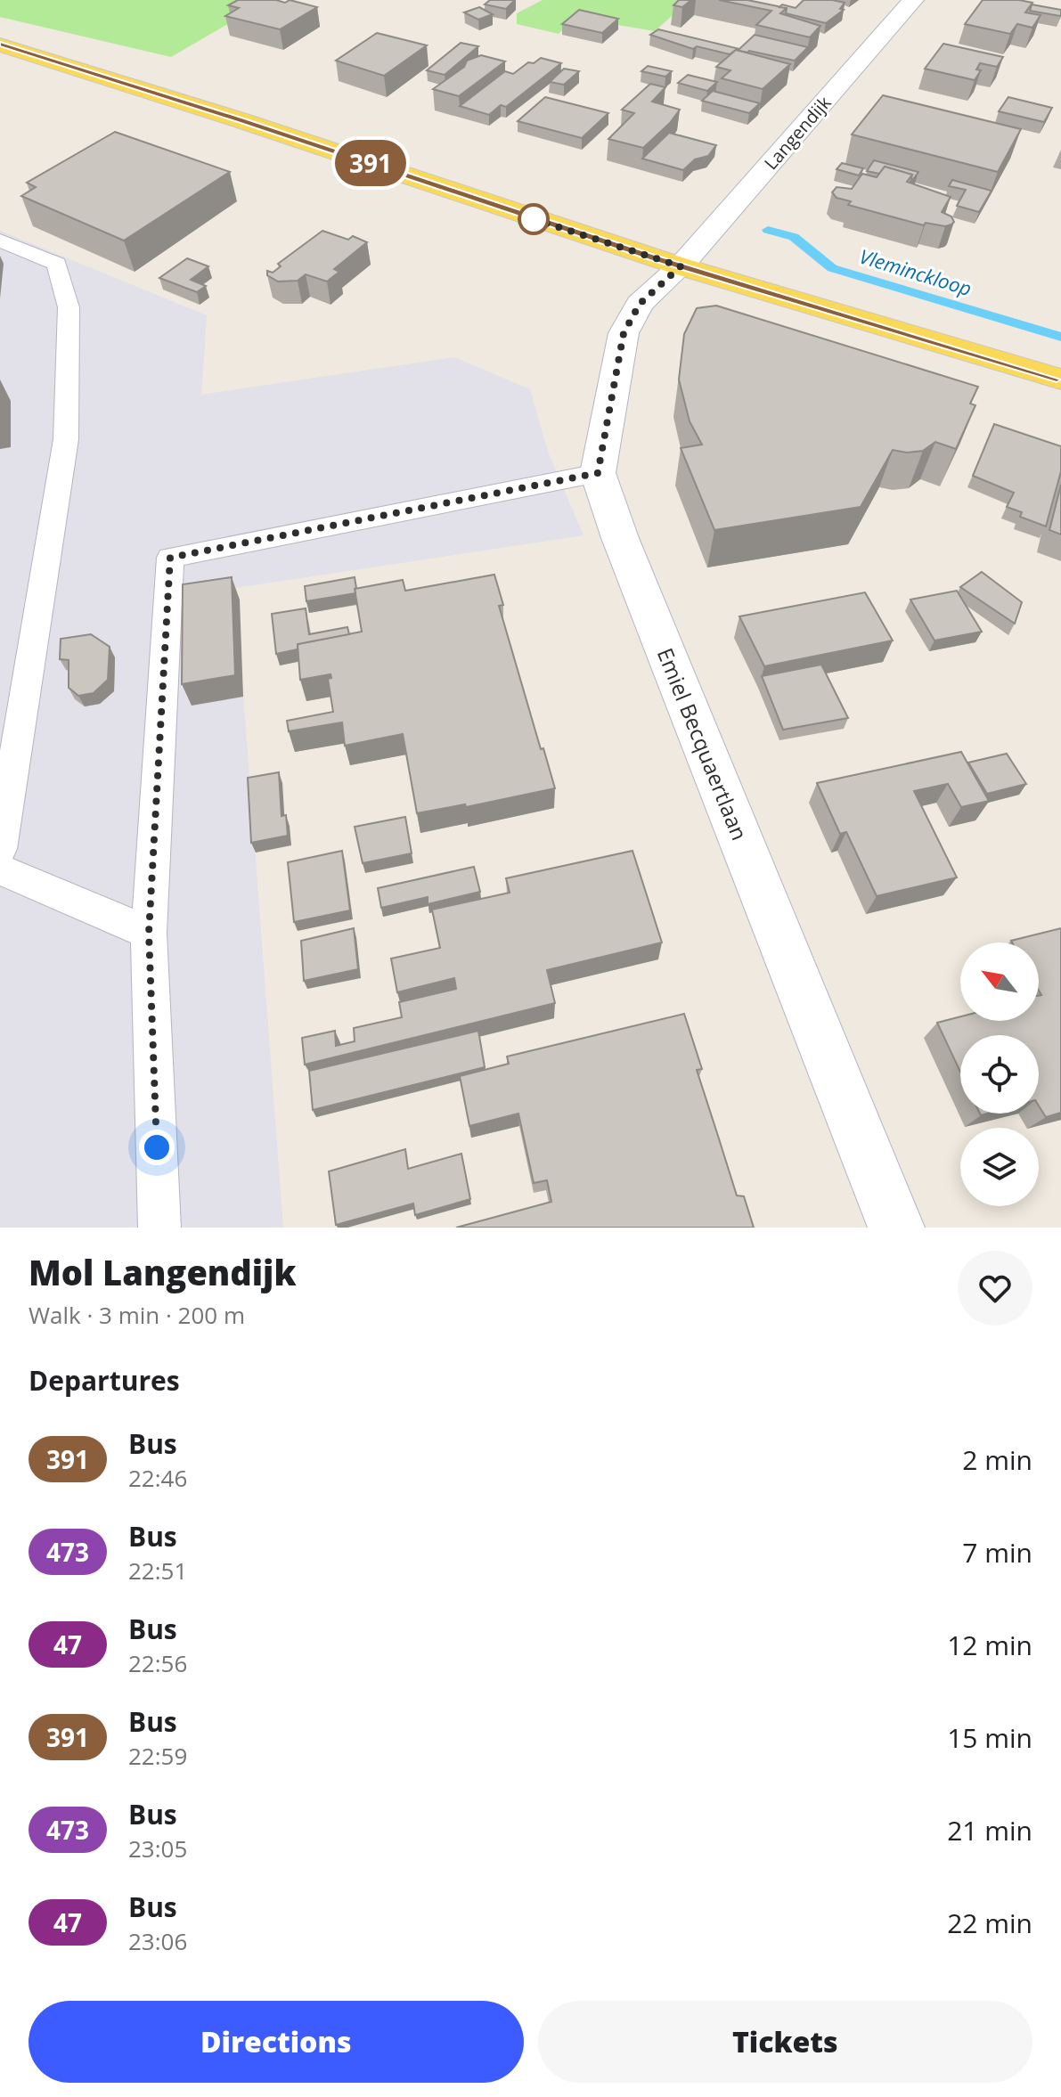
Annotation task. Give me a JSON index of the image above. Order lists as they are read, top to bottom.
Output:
{
  "streets": {
    "street": ["Langendijk", "Emiel Becquaertlaan"]
  },
  "crossings": [
    ["Langendijk", "Emiel Becquaertlaan"]
  ],
  "water": ["Vleminckloop"],
  "lines": ["bus line 391"],
  "north": "top left",
  "page": {
    "on_map": "391",
    "heading": [
      ["Mol Langendijk", "Walk · 3 min · 200 m"],
      "Departures"
    ],
    "list": [
      {
        "mark": "391",
        "name": "Bus",
        "note": "22:46",
        "value": "2 min"
      },
      {
        "mark": "473",
        "name": "Bus",
        "note": "22:51",
        "value": "7 min"
      },
      {
        "mark": "47",
        "name": "Bus",
        "note": "22:56",
        "value": "12 min"
      },
      {
        "mark": "391",
        "name": "Bus",
        "note": "22:59",
        "value": "15 min"
      },
      {
        "mark": "473",
        "name": "Bus",
        "note": "23:05",
        "value": "21 min"
      },
      {
        "mark": "47",
        "name": "Bus",
        "note": "23:06",
        "value": "22 min"
      }
    ],
    "buttons": ["Directions", "Tickets"]
  }
}
